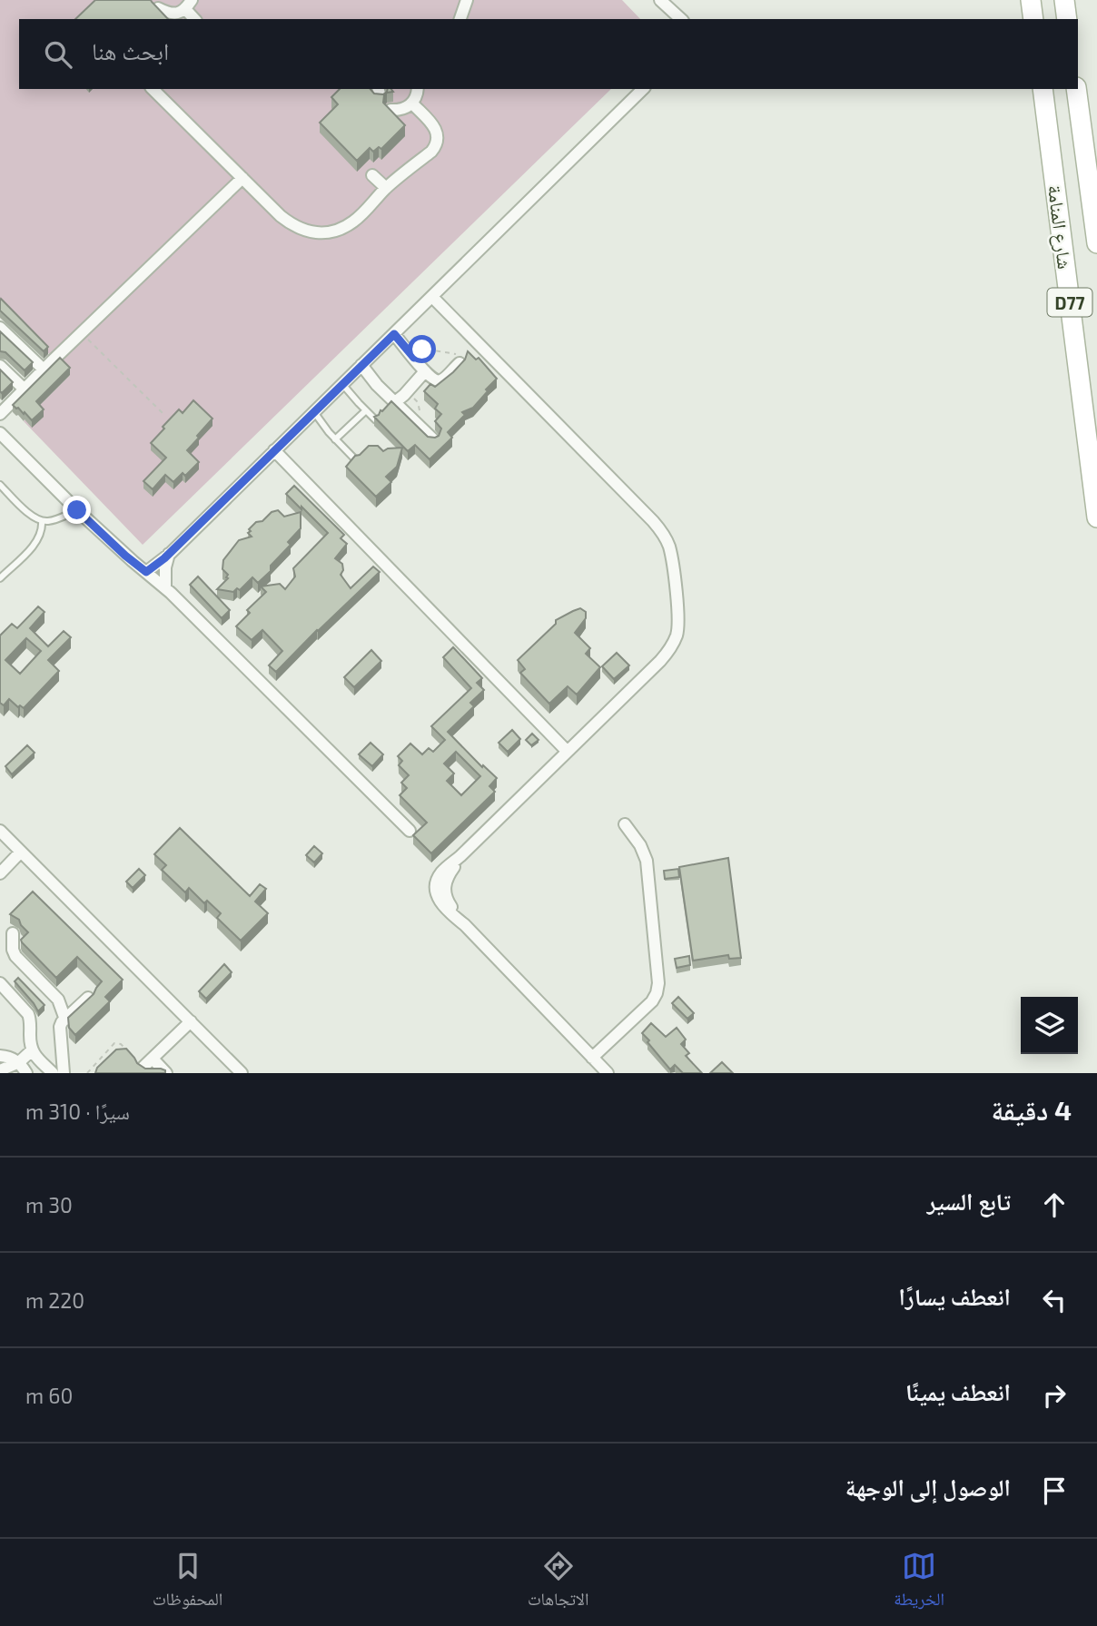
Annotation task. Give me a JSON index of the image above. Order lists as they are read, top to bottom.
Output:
{
  "streets": {
    "main road": ["شارع المنامة", "D77"]
  },
  "page": {
    "search": "ابحث هنا",
    "heading": ["4 دقيقة", "سيرًا · 310 m"],
    "list": [
      ["تابع السير", "30 m"],
      ["انعطف يسارًا", "220 m"],
      ["انعطف يمينًا", "60 m"],
      "الوصول إلى الوجهة"
    ],
    "nav": ["الخريطة", "الاتجاهات", "المحفوظات"]
  }
}
